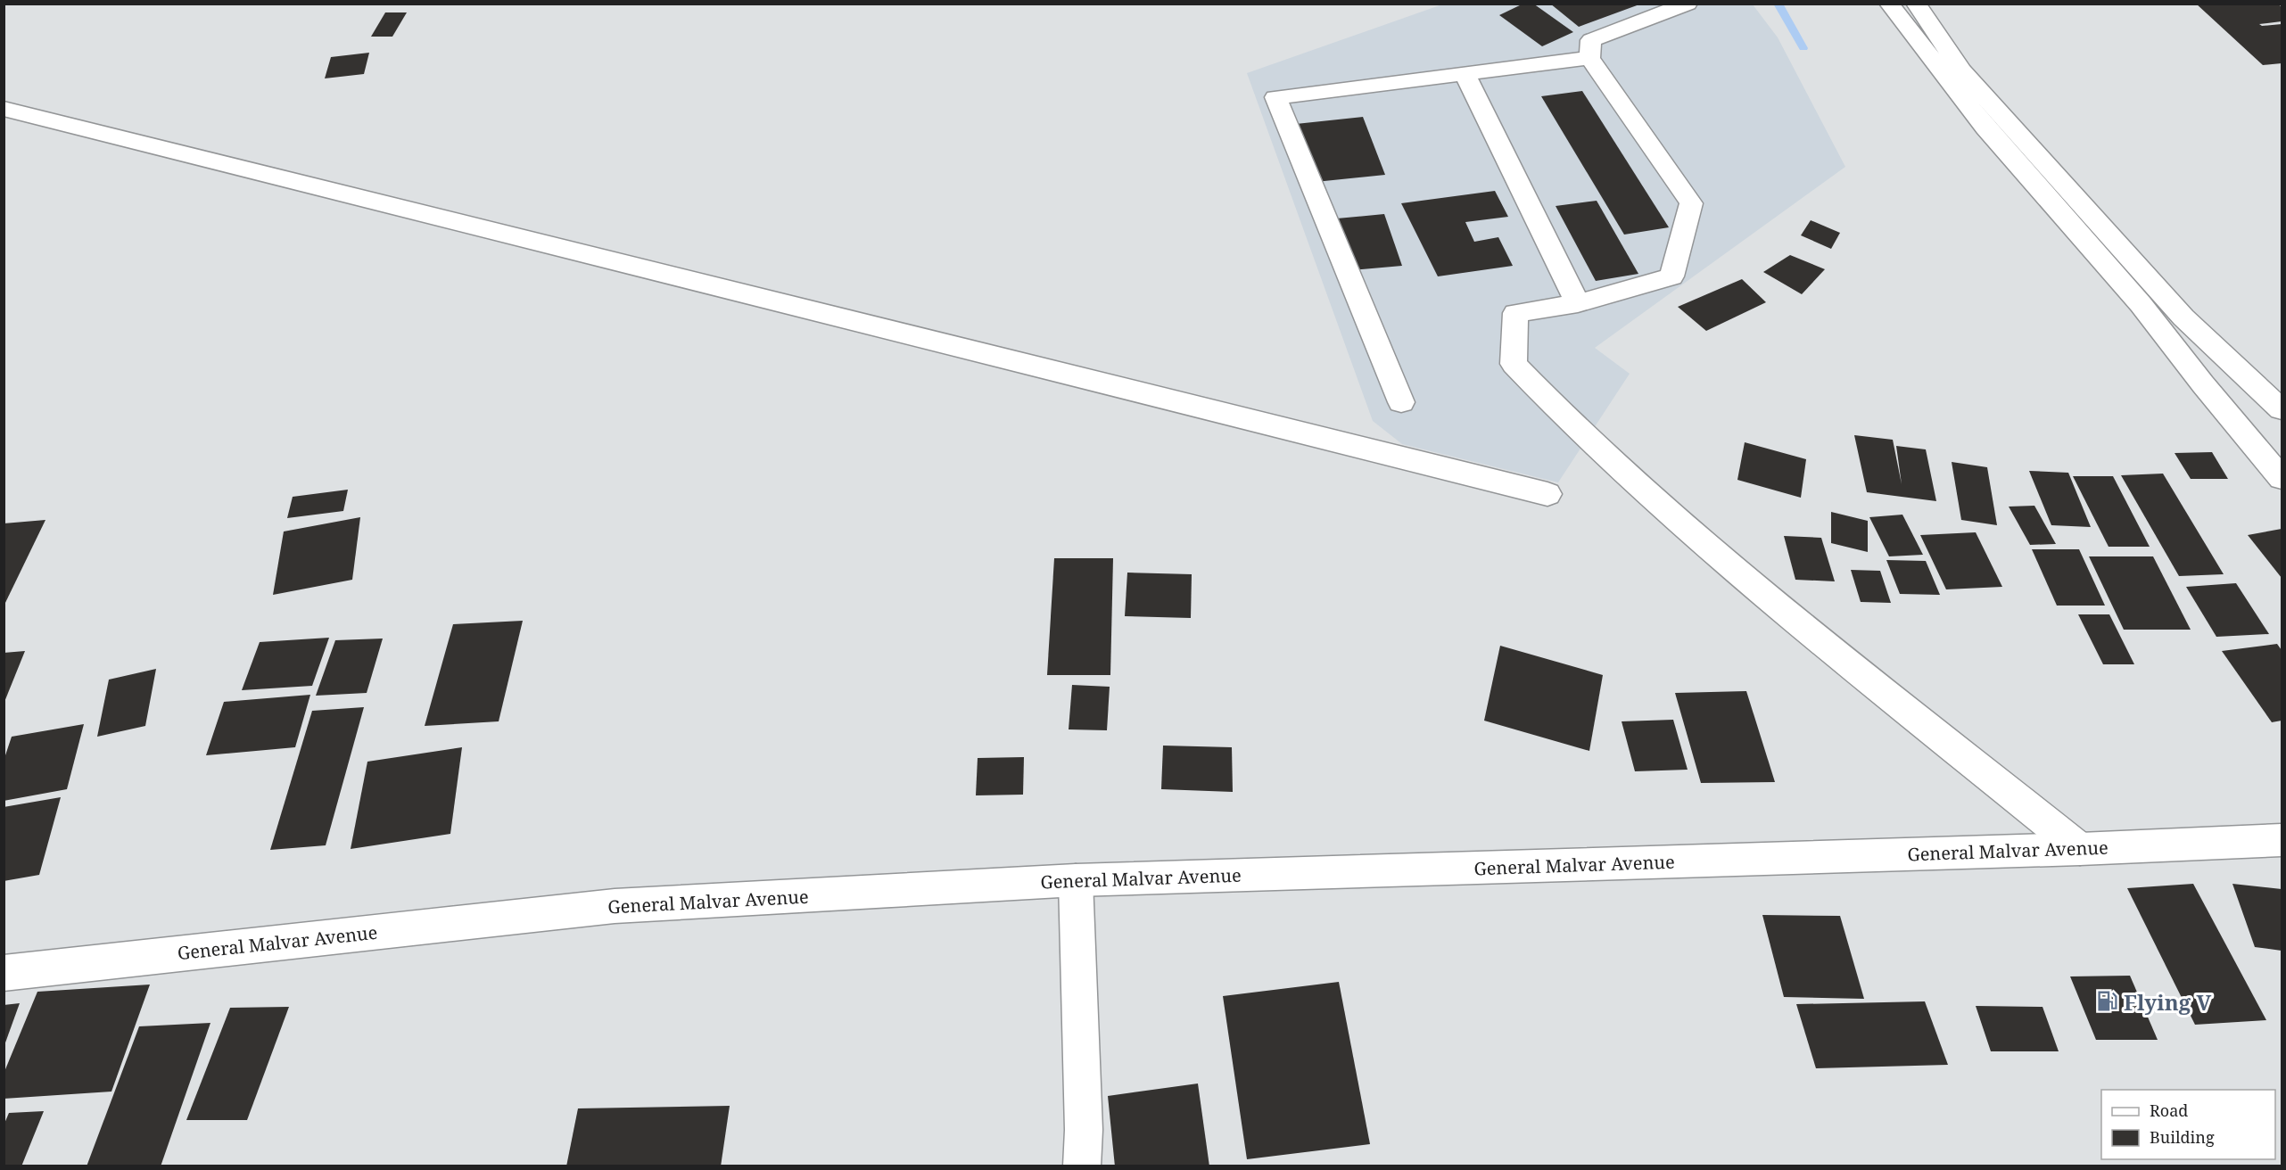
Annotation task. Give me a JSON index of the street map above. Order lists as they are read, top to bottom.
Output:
{
  "streets": {
    "street": ["General Malvar Avenue"]
  },
  "places": {
    "fuel station": ["Flying V"]
  },
  "legend": ["Road", "Building"]
}
